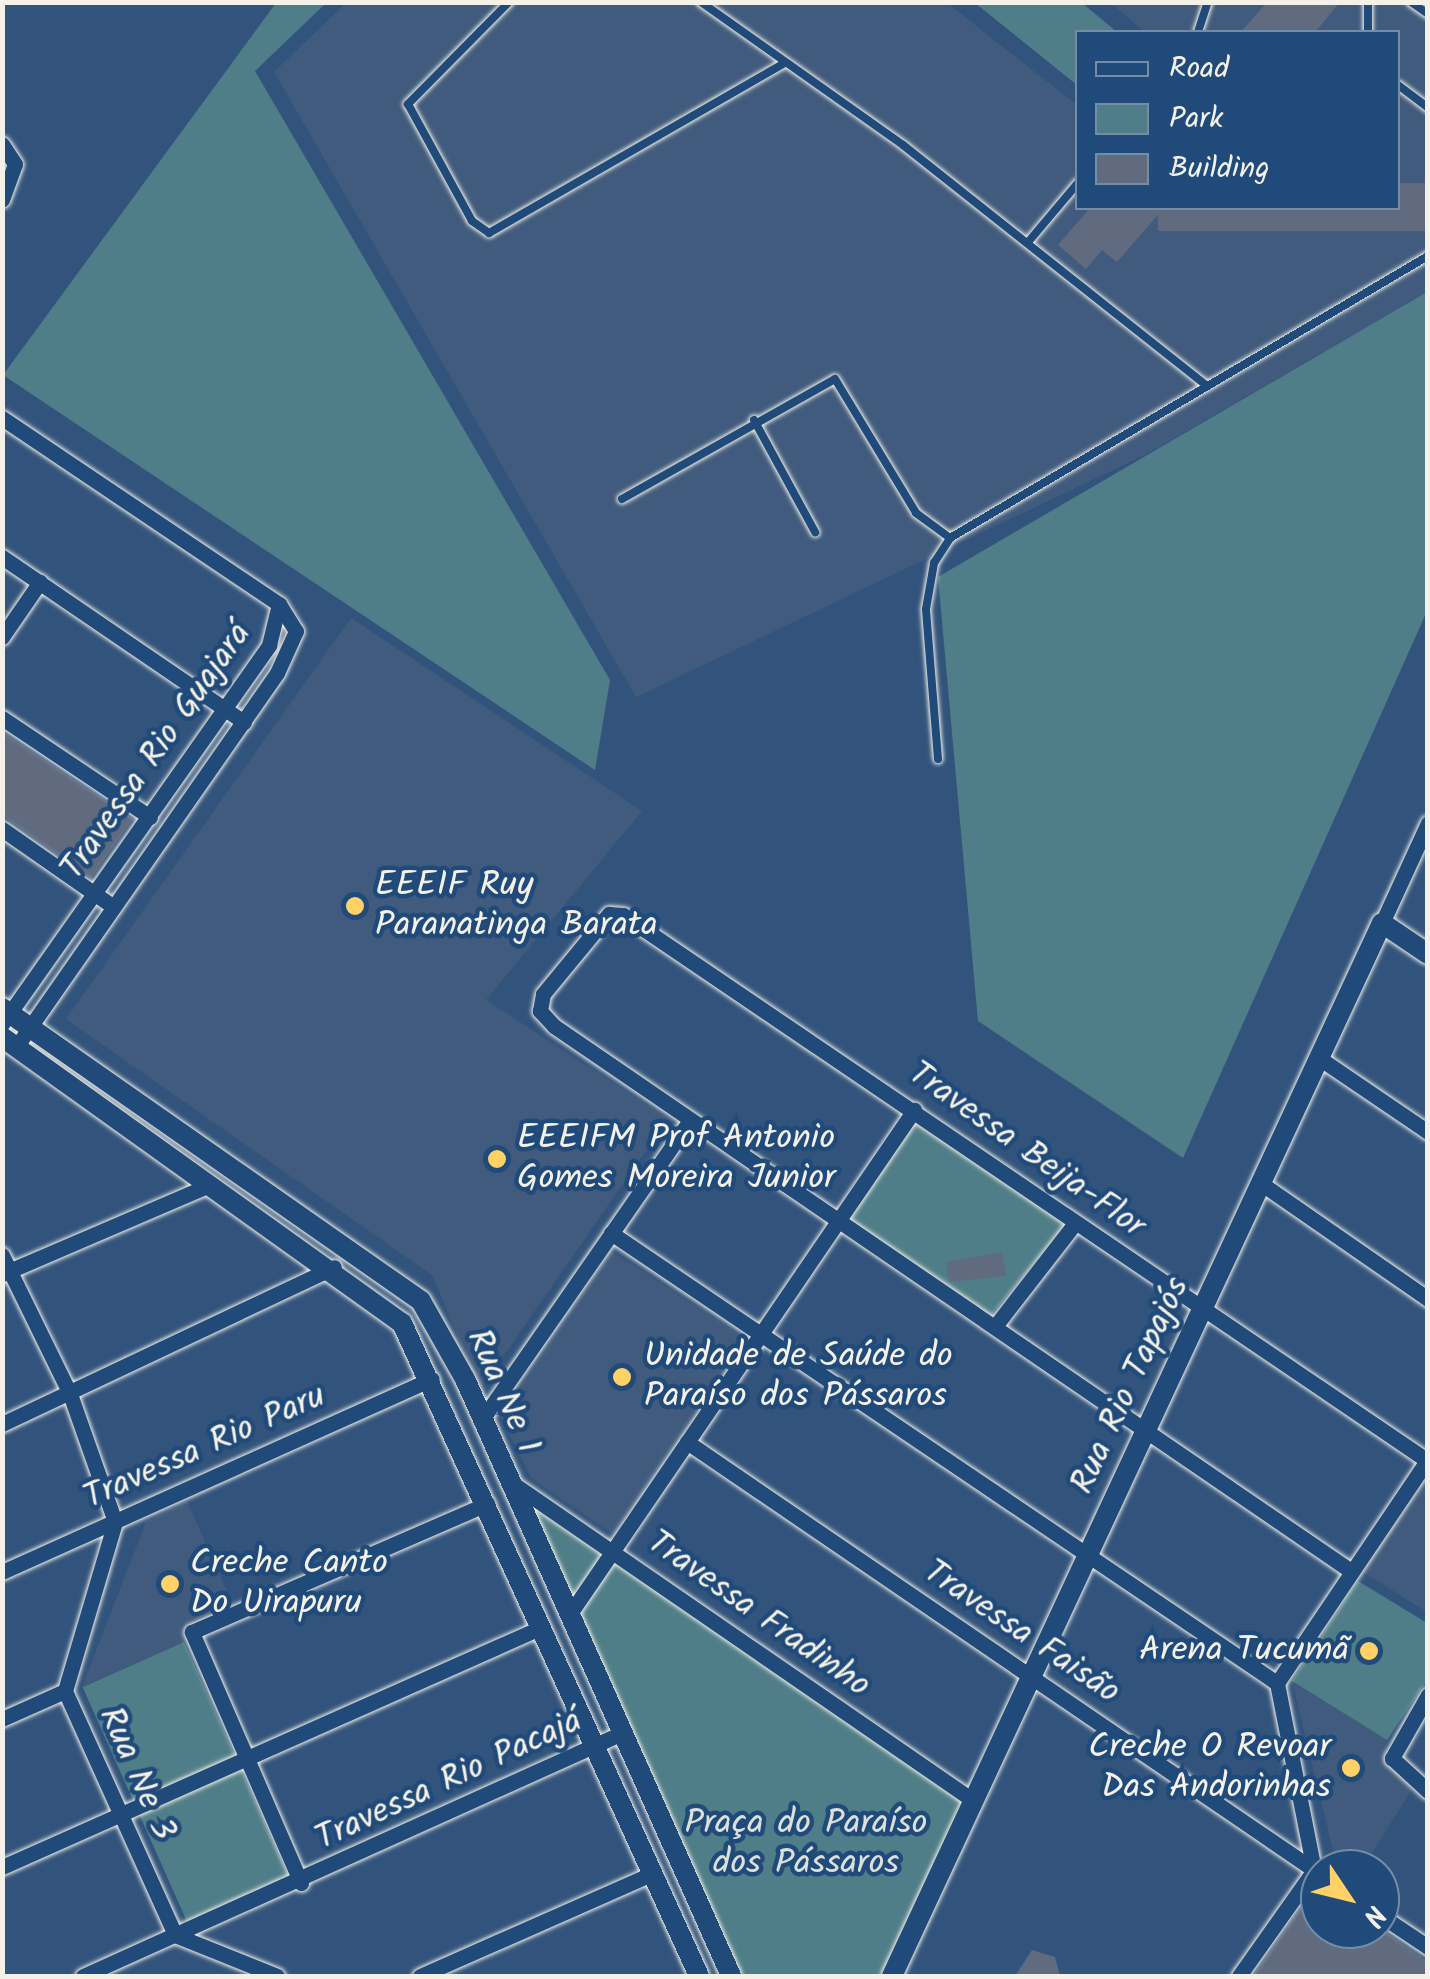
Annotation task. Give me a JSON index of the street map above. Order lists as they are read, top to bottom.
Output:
{
  "streets": {
    "street": [
      "Travessa Rio Guajará",
      "Travessa Beija-Flor",
      "Rua Rio Tapajós",
      "Rua Ne 1",
      "Travessa Rio Paru",
      "Travessa Fradinho",
      "Travessa Faisão",
      "Rua Ne 3",
      "Travessa Rio Pacajá"
    ]
  },
  "crossings": [
    ["Travessa Rio Guajará", "Rua Ne 1"],
    ["Travessa Beija-Flor", "Rua Rio Tapajós"],
    ["Rua Rio Tapajós", "Travessa Fradinho"],
    ["Rua Rio Tapajós", "Travessa Faisão"],
    ["Rua Ne 1", "Travessa Rio Paru"],
    ["Rua Ne 1", "Travessa Fradinho"],
    ["Rua Ne 1", "Travessa Rio Pacajá"],
    ["Travessa Rio Paru", "Rua Ne 3"],
    ["Rua Ne 3", "Travessa Rio Pacajá"]
  ],
  "parks": ["Praça do Paraíso dos Pássaros"],
  "places": [
    "EEEIF Ruy Paranatinga Barata",
    "EEEIFM Prof Antonio Gomes Moreira Junior",
    "Unidade de Saúde do Paraíso dos Pássaros",
    "Creche Canto Do Uirapuru",
    "Arena Tucumã",
    "Creche O Revoar Das Andorinhas"
  ],
  "legend": ["Road", "Park", "Building"],
  "north": "bottom right"
}
